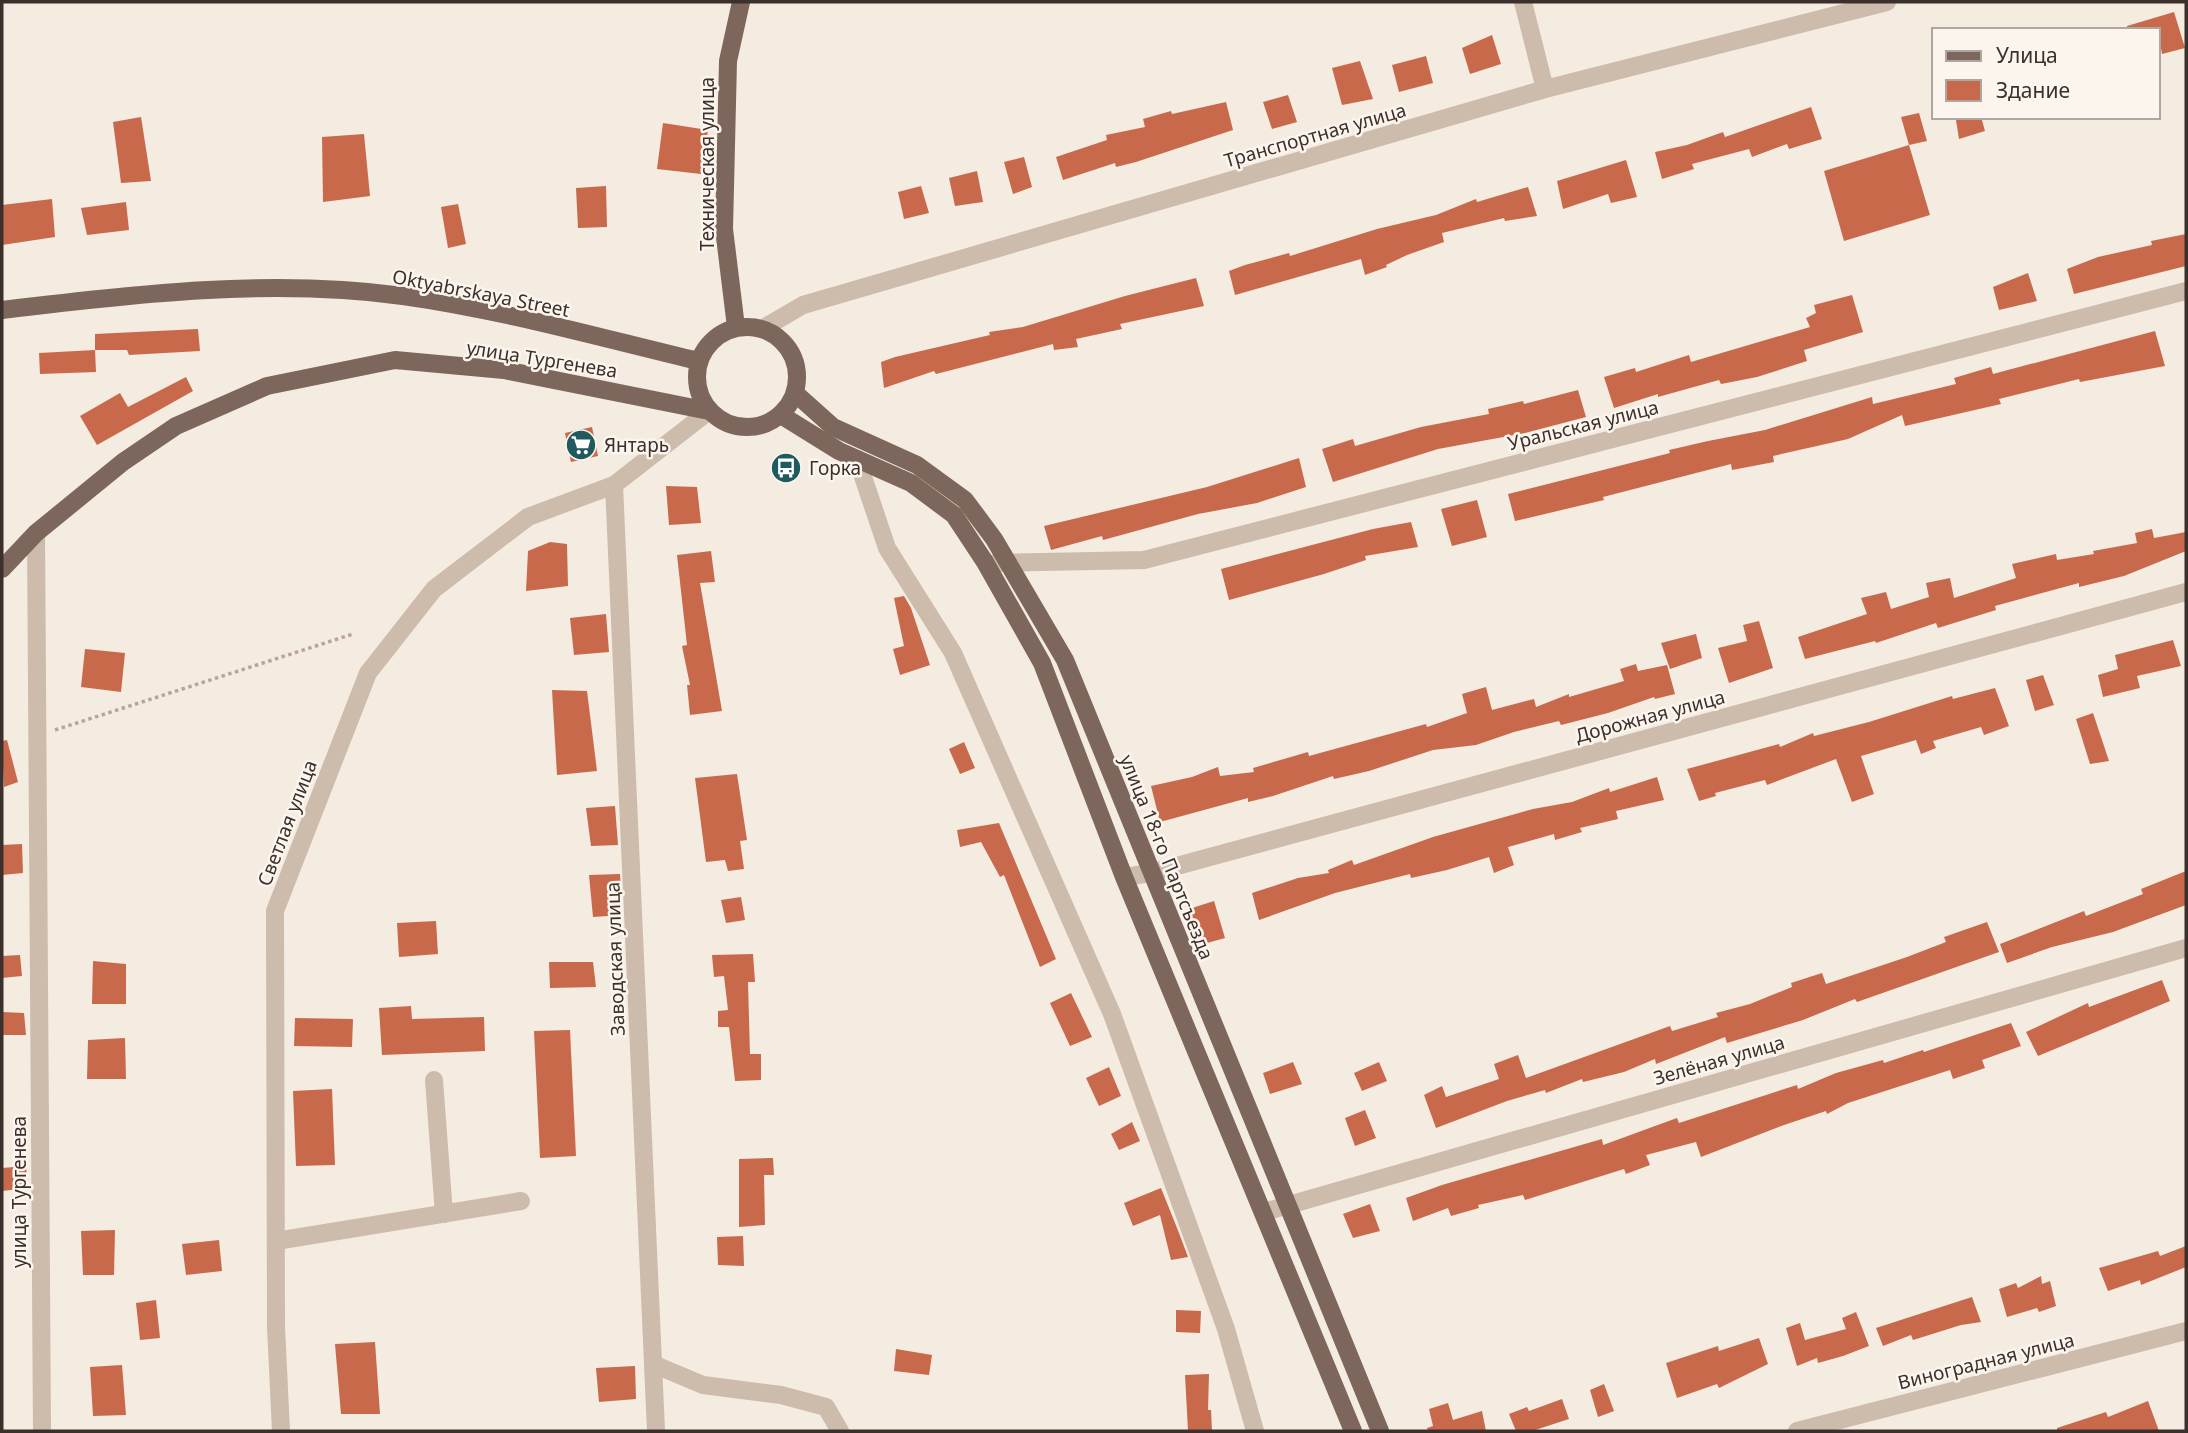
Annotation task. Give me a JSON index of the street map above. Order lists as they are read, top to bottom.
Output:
{
  "streets": {
    "main road": [
      "Техническая улица",
      "Oktyabrskaya Street",
      "улица Тургенева",
      "улица 18-го Партсъезда"
    ],
    "street": [
      "Транспортная улица",
      "Уральская улица",
      "Дорожная улица",
      "Светлая улица",
      "Заводская улица",
      "Зелёная улица",
      "Виноградная улица"
    ]
  },
  "crossings": [
    ["Транспортная улица", "Техническая улица"],
    ["Транспортная улица", "Oktyabrskaya Street"],
    ["Транспортная улица", "улица Тургенева"],
    ["Транспортная улица", "Светлая улица"],
    ["Транспортная улица", "улица 18-го Партсъезда"],
    ["Техническая улица", "Oktyabrskaya Street"],
    ["Техническая улица", "улица Тургенева"],
    ["Техническая улица", "Светлая улица"],
    ["Техническая улица", "улица 18-го Партсъезда"],
    ["Oktyabrskaya Street", "улица Тургенева"],
    ["Oktyabrskaya Street", "Светлая улица"],
    ["Oktyabrskaya Street", "улица 18-го Партсъезда"],
    ["улица Тургенева", "Светлая улица"],
    ["улица Тургенева", "улица 18-го Партсъезда"],
    ["Уральская улица", "улица 18-го Партсъезда"],
    ["Дорожная улица", "улица 18-го Партсъезда"],
    ["Светлая улица", "улица 18-го Партсъезда"],
    ["Светлая улица", "Заводская улица"],
    ["улица 18-го Партсъезда", "Зелёная улица"]
  ],
  "places": {
    "supermarket": ["Янтарь"],
    "bus stop": ["Горка"]
  },
  "legend": ["Улица", "Здание"]
}
